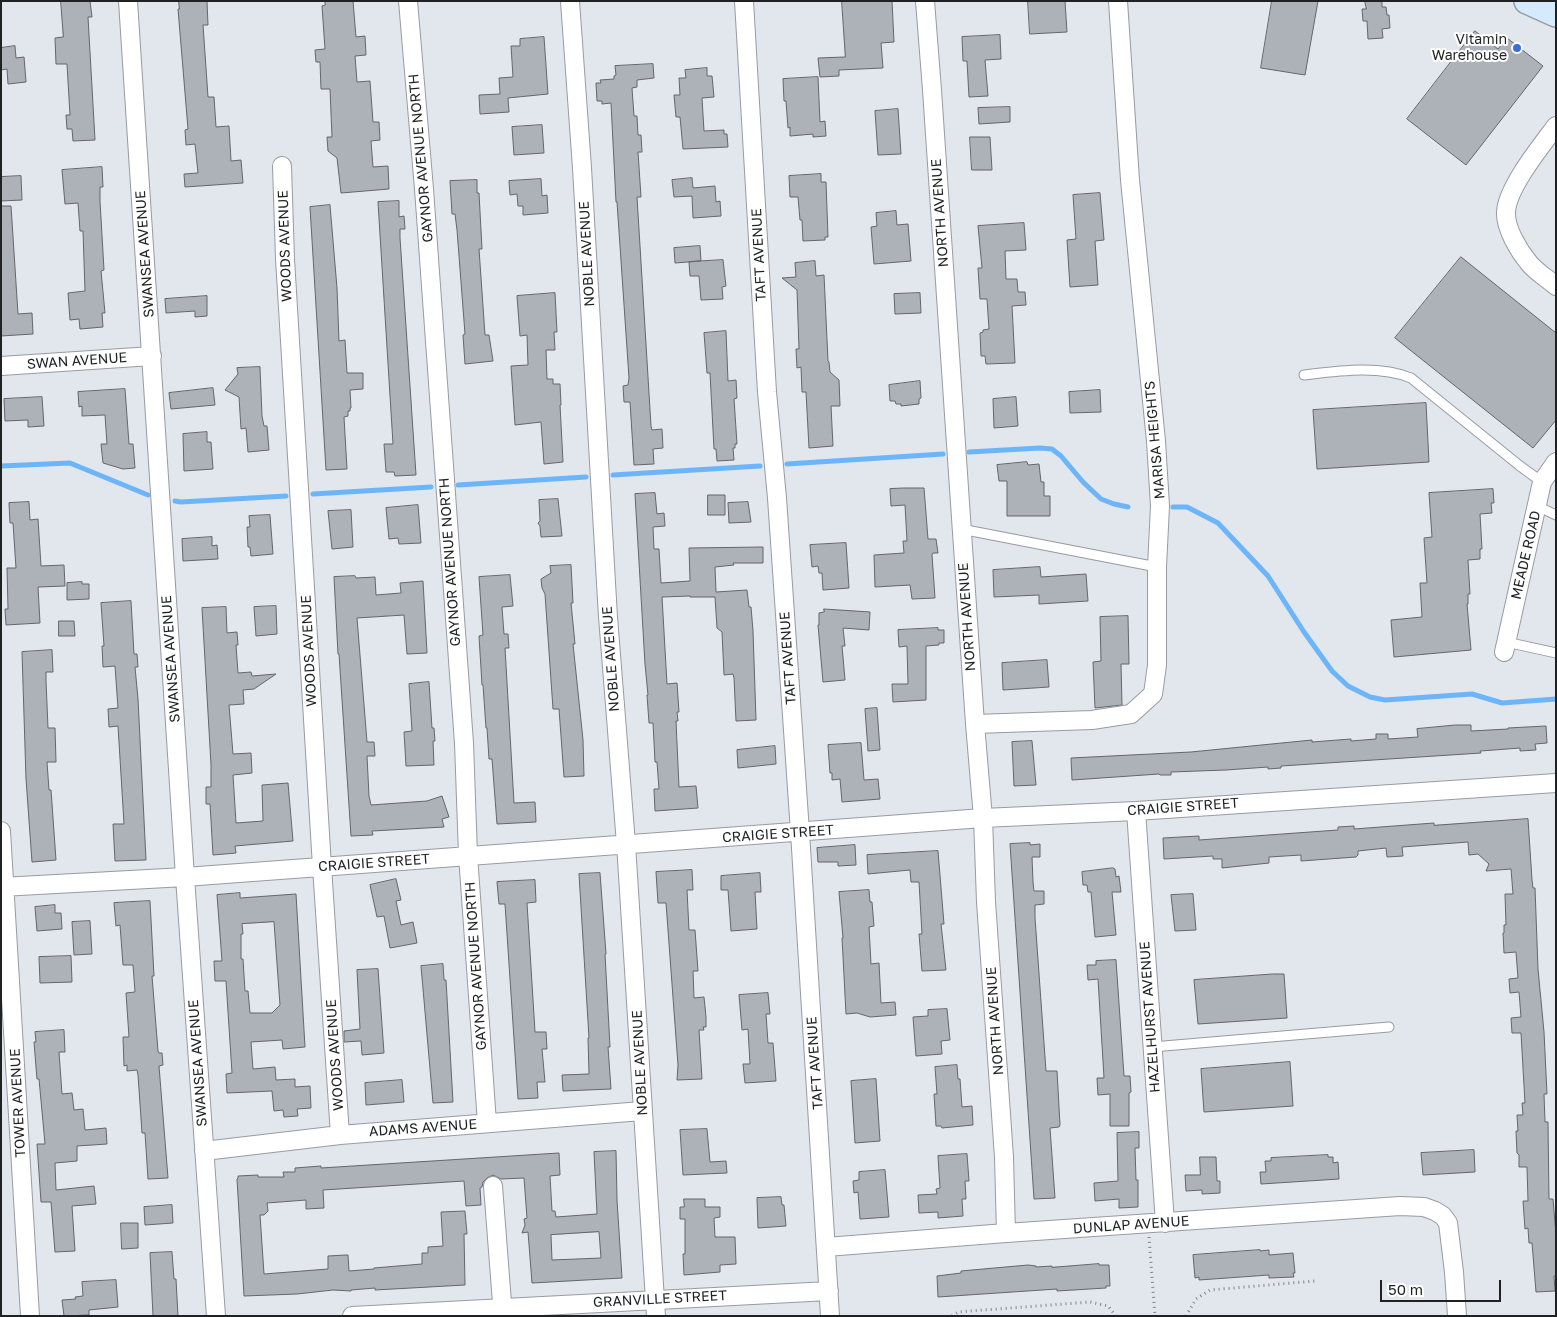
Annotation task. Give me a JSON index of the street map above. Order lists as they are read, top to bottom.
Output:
{
  "streets": {
    "street": [
      "GAYNOR AVENUE NORTH",
      "NORTH AVENUE",
      "WOODS AVENUE",
      "SWANSEA AVENUE",
      "NOBLE AVENUE",
      "TAFT AVENUE",
      "SWAN AVENUE",
      "MARISA HEIGHTS",
      "MEADE ROAD",
      "CRAIGIE STREET",
      "HAZELHURST AVENUE",
      "TOWER AVENUE",
      "ADAMS AVENUE",
      "DUNLAP AVENUE",
      "GRANVILLE STREET"
    ]
  },
  "crossings": [
    ["GAYNOR AVENUE NORTH", "CRAIGIE STREET"],
    ["GAYNOR AVENUE NORTH", "ADAMS AVENUE"],
    ["NORTH AVENUE", "MARISA HEIGHTS"],
    ["NORTH AVENUE", "CRAIGIE STREET"],
    ["NORTH AVENUE", "DUNLAP AVENUE"],
    ["WOODS AVENUE", "CRAIGIE STREET"],
    ["WOODS AVENUE", "ADAMS AVENUE"],
    ["SWANSEA AVENUE", "SWAN AVENUE"],
    ["SWANSEA AVENUE", "CRAIGIE STREET"],
    ["SWANSEA AVENUE", "ADAMS AVENUE"],
    ["NOBLE AVENUE", "CRAIGIE STREET"],
    ["NOBLE AVENUE", "ADAMS AVENUE"],
    ["NOBLE AVENUE", "GRANVILLE STREET"],
    ["TAFT AVENUE", "CRAIGIE STREET"],
    ["TAFT AVENUE", "DUNLAP AVENUE"],
    ["TAFT AVENUE", "GRANVILLE STREET"],
    ["CRAIGIE STREET", "HAZELHURST AVENUE"],
    ["CRAIGIE STREET", "TOWER AVENUE"],
    ["HAZELHURST AVENUE", "DUNLAP AVENUE"]
  ],
  "places": ["Vitamin Warehouse"],
  "scale_bar": "50 m"
}
